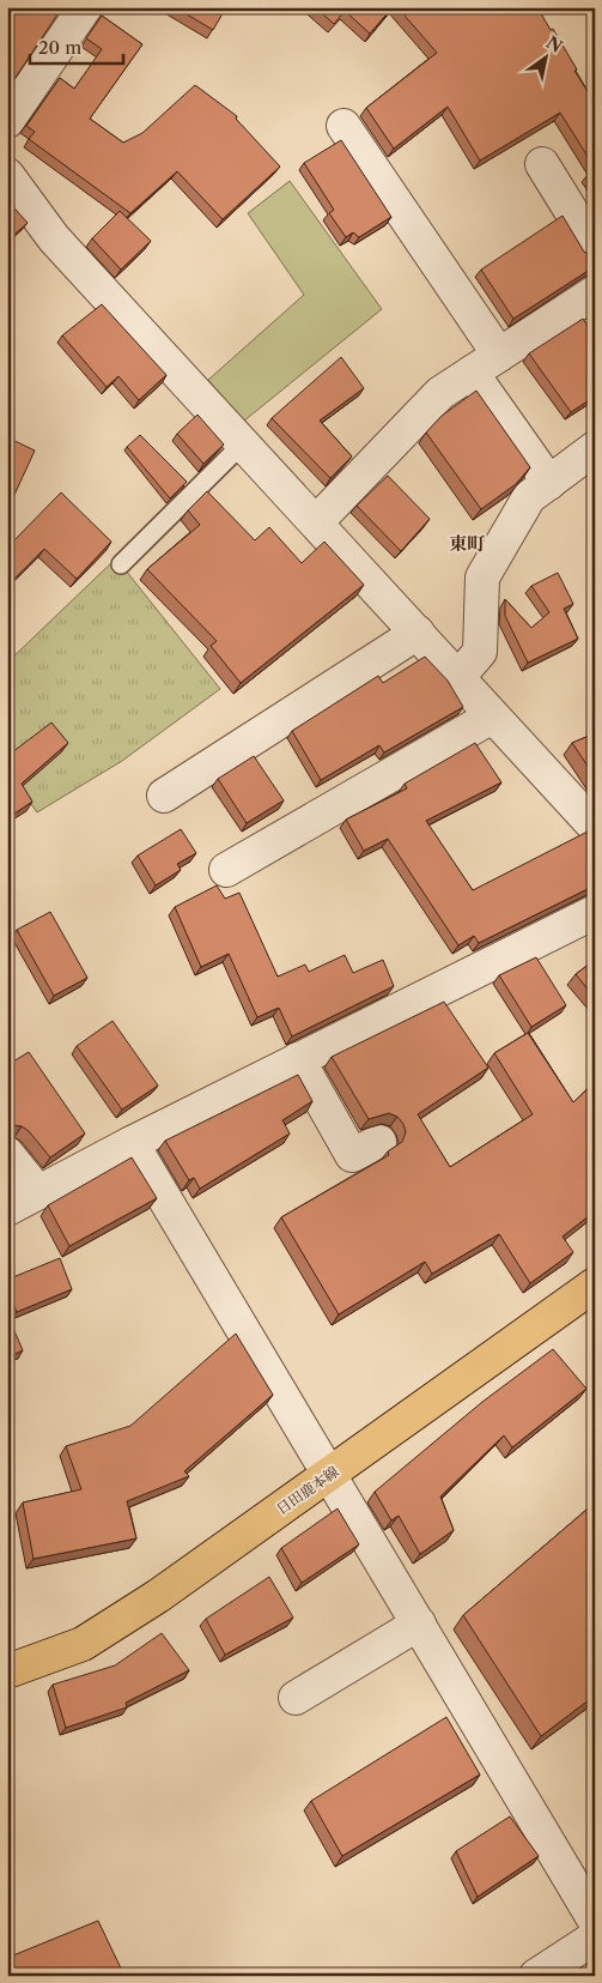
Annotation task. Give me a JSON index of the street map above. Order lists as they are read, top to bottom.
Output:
{
  "streets": {
    "main road": ["日田鹿本線"]
  },
  "districts": ["東町"],
  "scale_bar": "20 m",
  "north": "top right"
}
